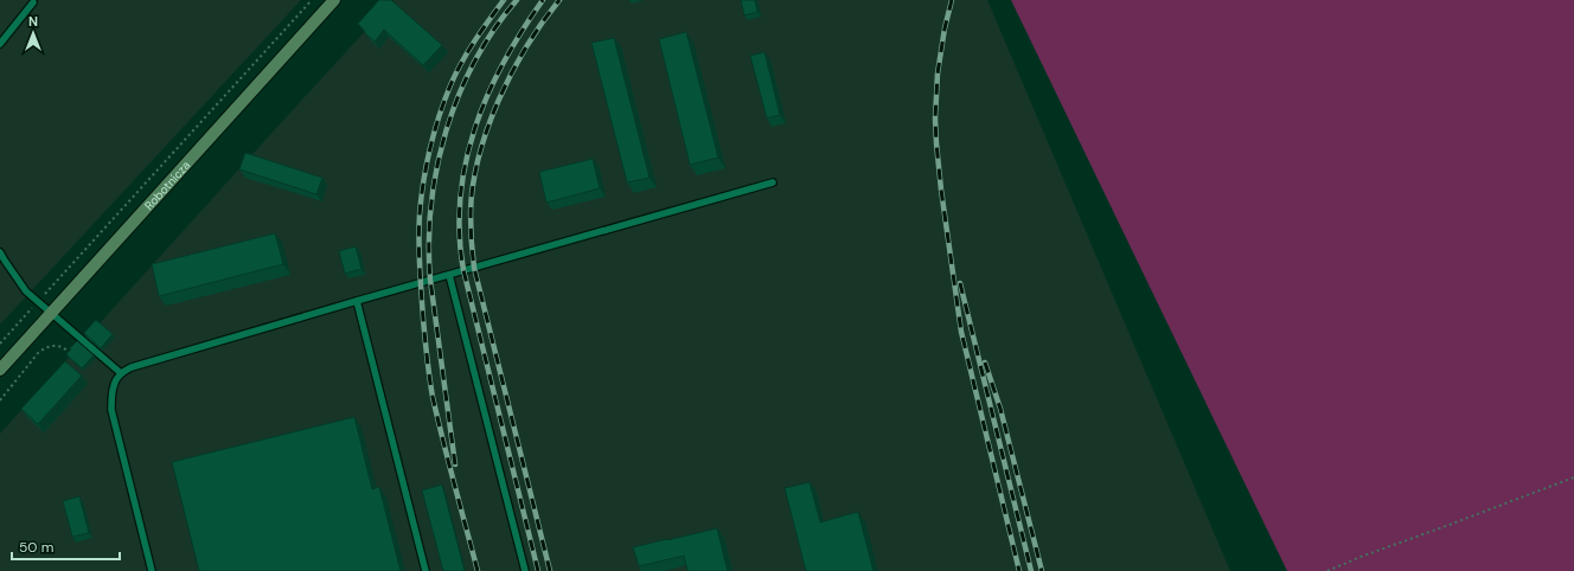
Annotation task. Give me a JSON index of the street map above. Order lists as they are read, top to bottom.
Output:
{
  "streets": {
    "street": ["Robotnicza"]
  },
  "scale_bar": "50 m",
  "north": "top"
}
